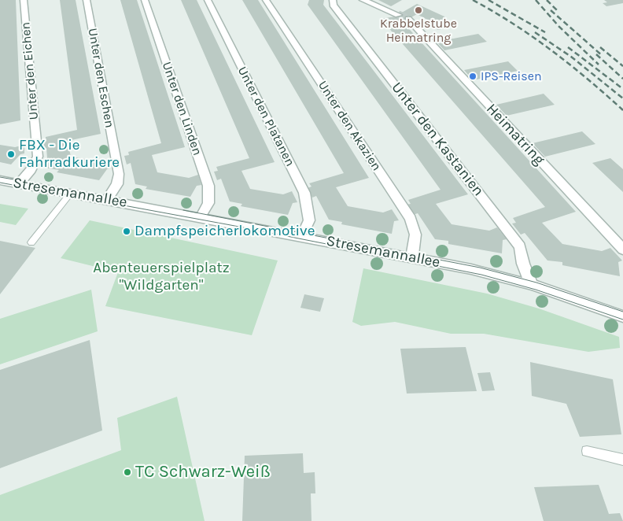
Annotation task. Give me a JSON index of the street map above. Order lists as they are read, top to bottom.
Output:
{
  "streets": {
    "street": [
      "Unter den Eichen",
      "Unter den Eschen",
      "Unter den Linden",
      "Unter den Platanen",
      "Unter den Akazien",
      "Heimatring",
      "Unter den Kastanien",
      "Stresemannallee"
    ]
  },
  "crossings": [
    ["Unter den Eichen", "Stresemannallee"],
    ["Unter den Eschen", "Stresemannallee"],
    ["Unter den Linden", "Stresemannallee"],
    ["Unter den Platanen", "Stresemannallee"],
    ["Unter den Akazien", "Stresemannallee"],
    ["Unter den Kastanien", "Stresemannallee"]
  ],
  "parks": ["Abenteuerspielplatz \"Wildgarten\""],
  "places": [
    "Krabbelstube Heimatring",
    "IPS-Reisen",
    "FBX - Die Fahrradkuriere",
    "Dampfspeicherlokomotive",
    "TC Schwarz-Weiß"
  ]
}
